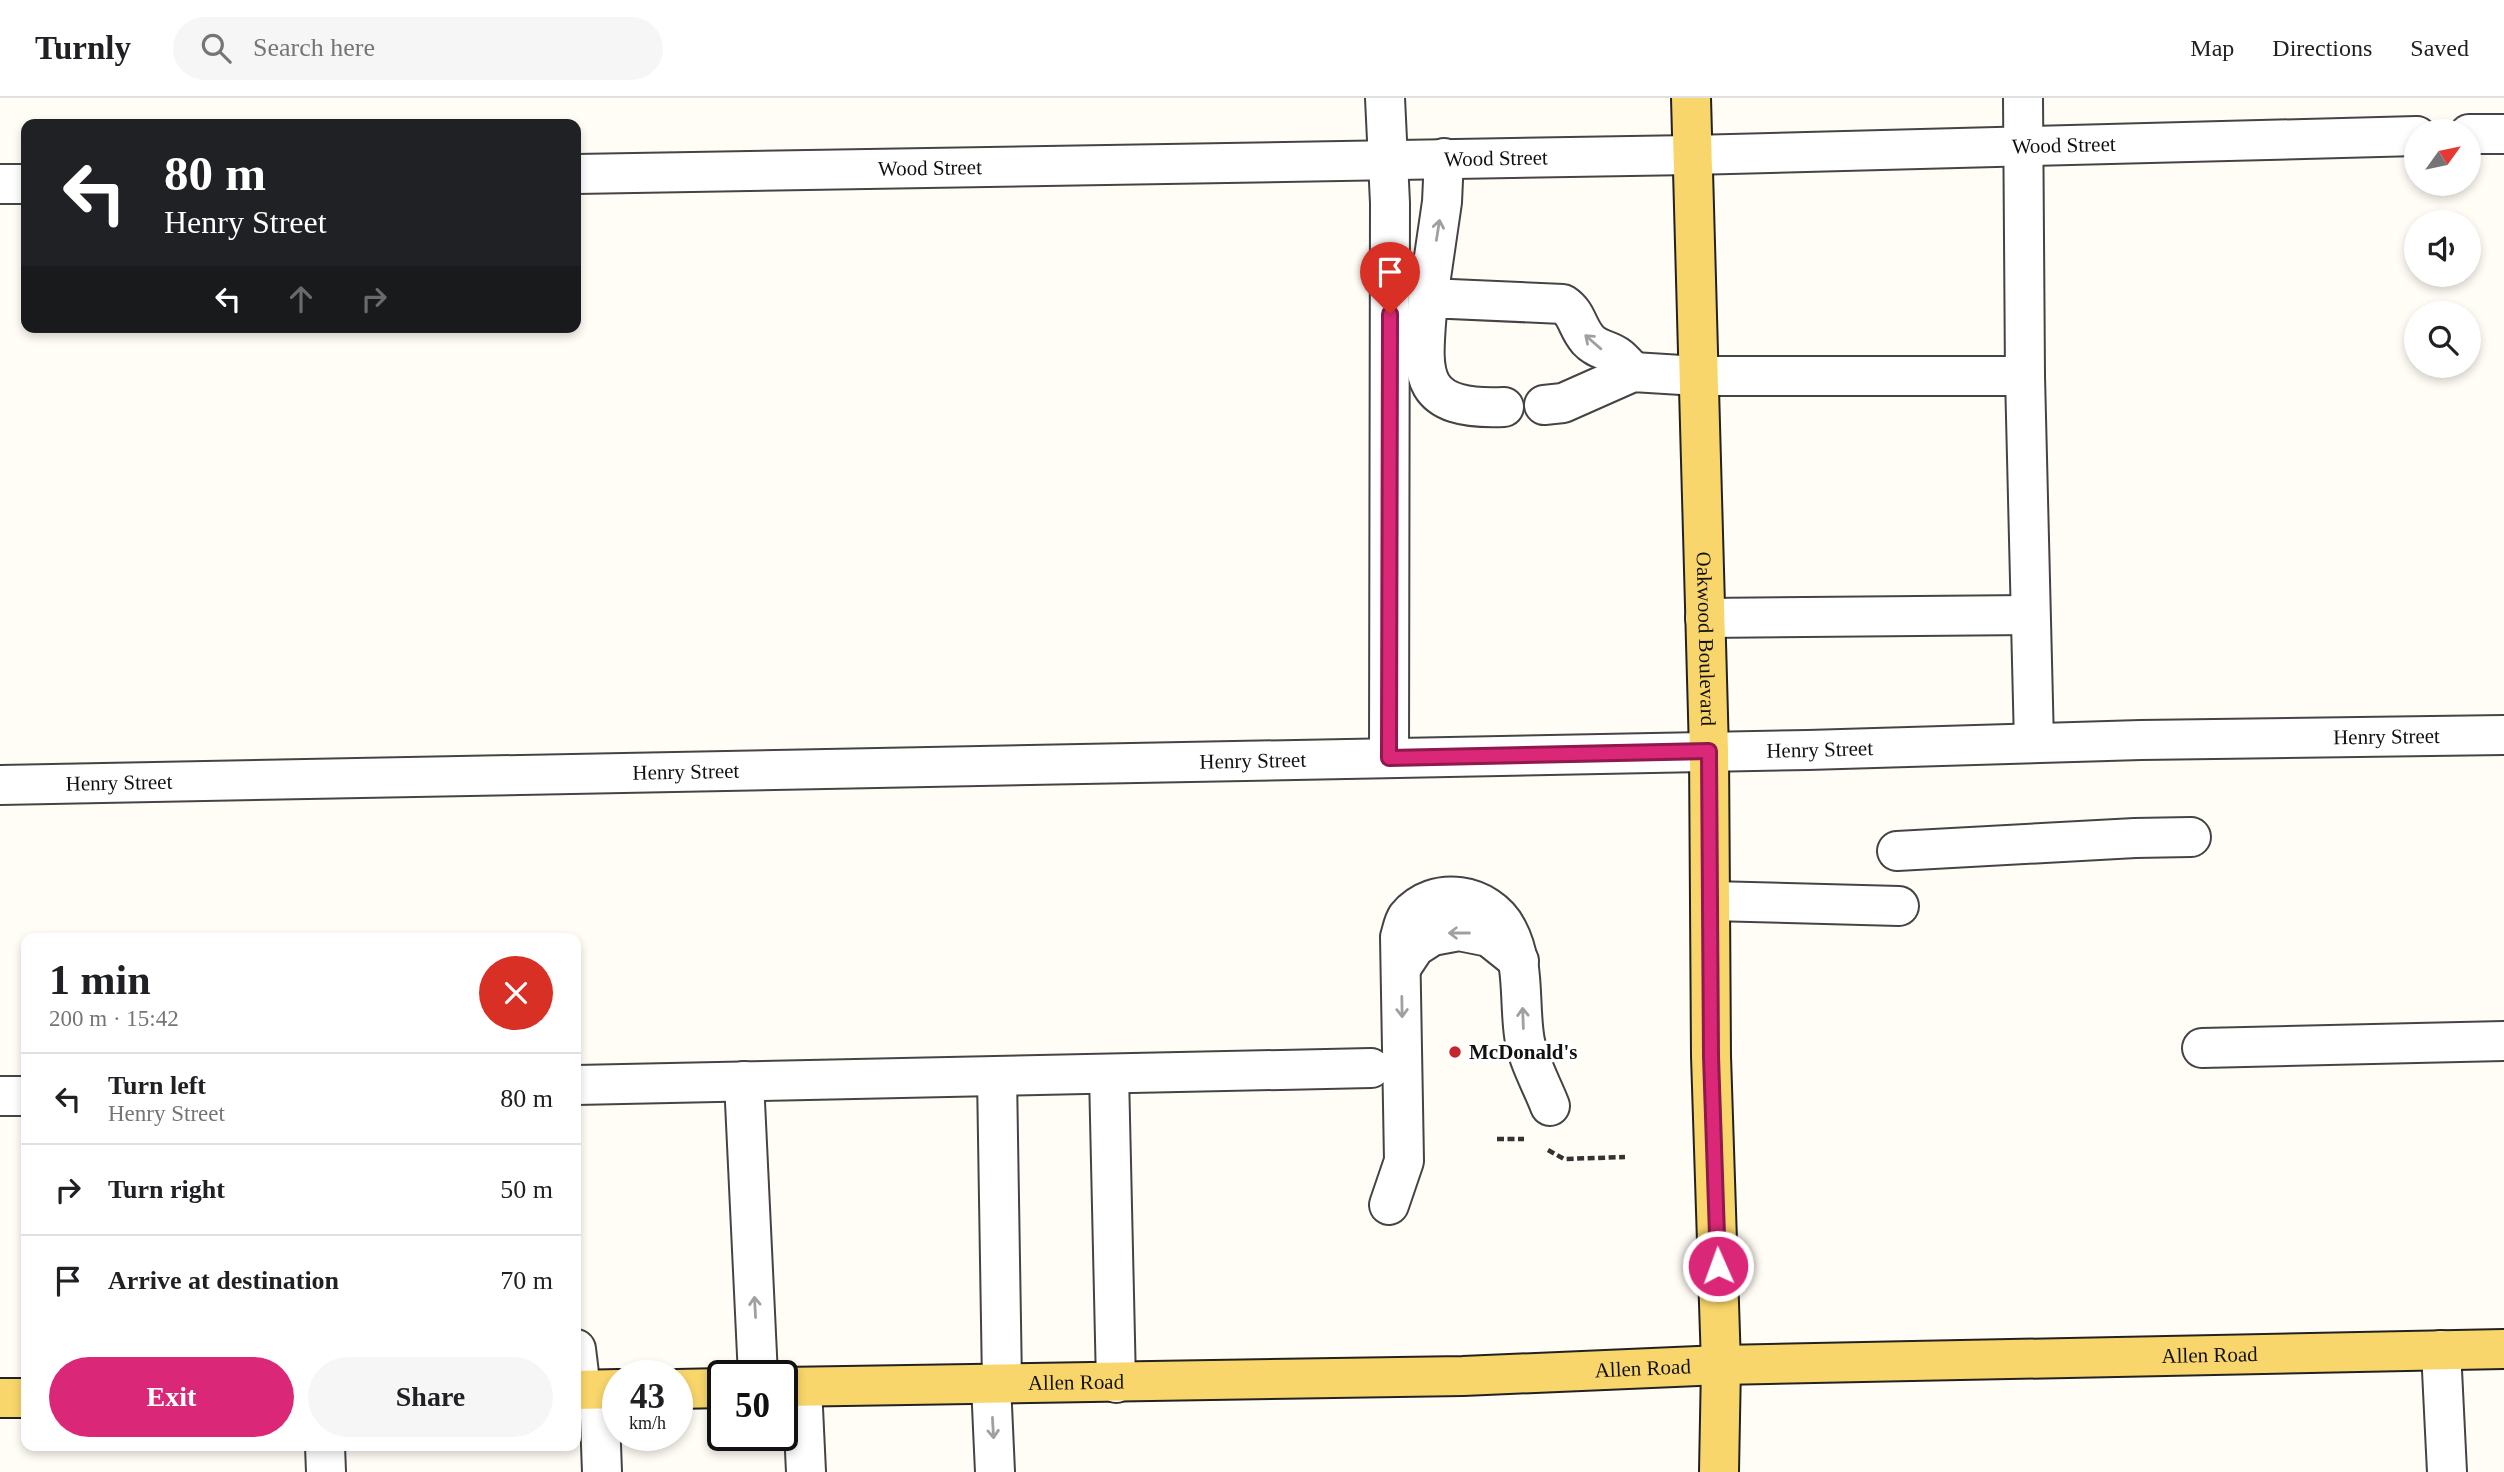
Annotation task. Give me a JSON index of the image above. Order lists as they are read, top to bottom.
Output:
{
  "streets": {
    "main road": ["Oakwood Boulevard", "Allen Road"],
    "street": ["Wood Street", "Henry Street"]
  },
  "crossings": [
    ["Wood Street", "Oakwood Boulevard"],
    ["Oakwood Boulevard", "Henry Street"],
    ["Oakwood Boulevard", "Allen Road"]
  ],
  "places": ["McDonald's"],
  "north": "top right",
  "page": {
    "header": "Turnly",
    "search": "Search here",
    "nav": ["Map", "Directions", "Saved"],
    "turn": ["80 m", "Henry Street"],
    "heading": ["1 min", "200 m · 15:42"],
    "list": [
      {
        "name": "Turn left",
        "note": "Henry Street",
        "value": "80 m"
      },
      {
        "name": "Turn right",
        "value": "50 m"
      },
      {
        "name": "Arrive at destination",
        "value": "70 m"
      }
    ],
    "buttons": ["Exit", "Share"],
    "speed": "43 km/h",
    "limit": "50"
  }
}
